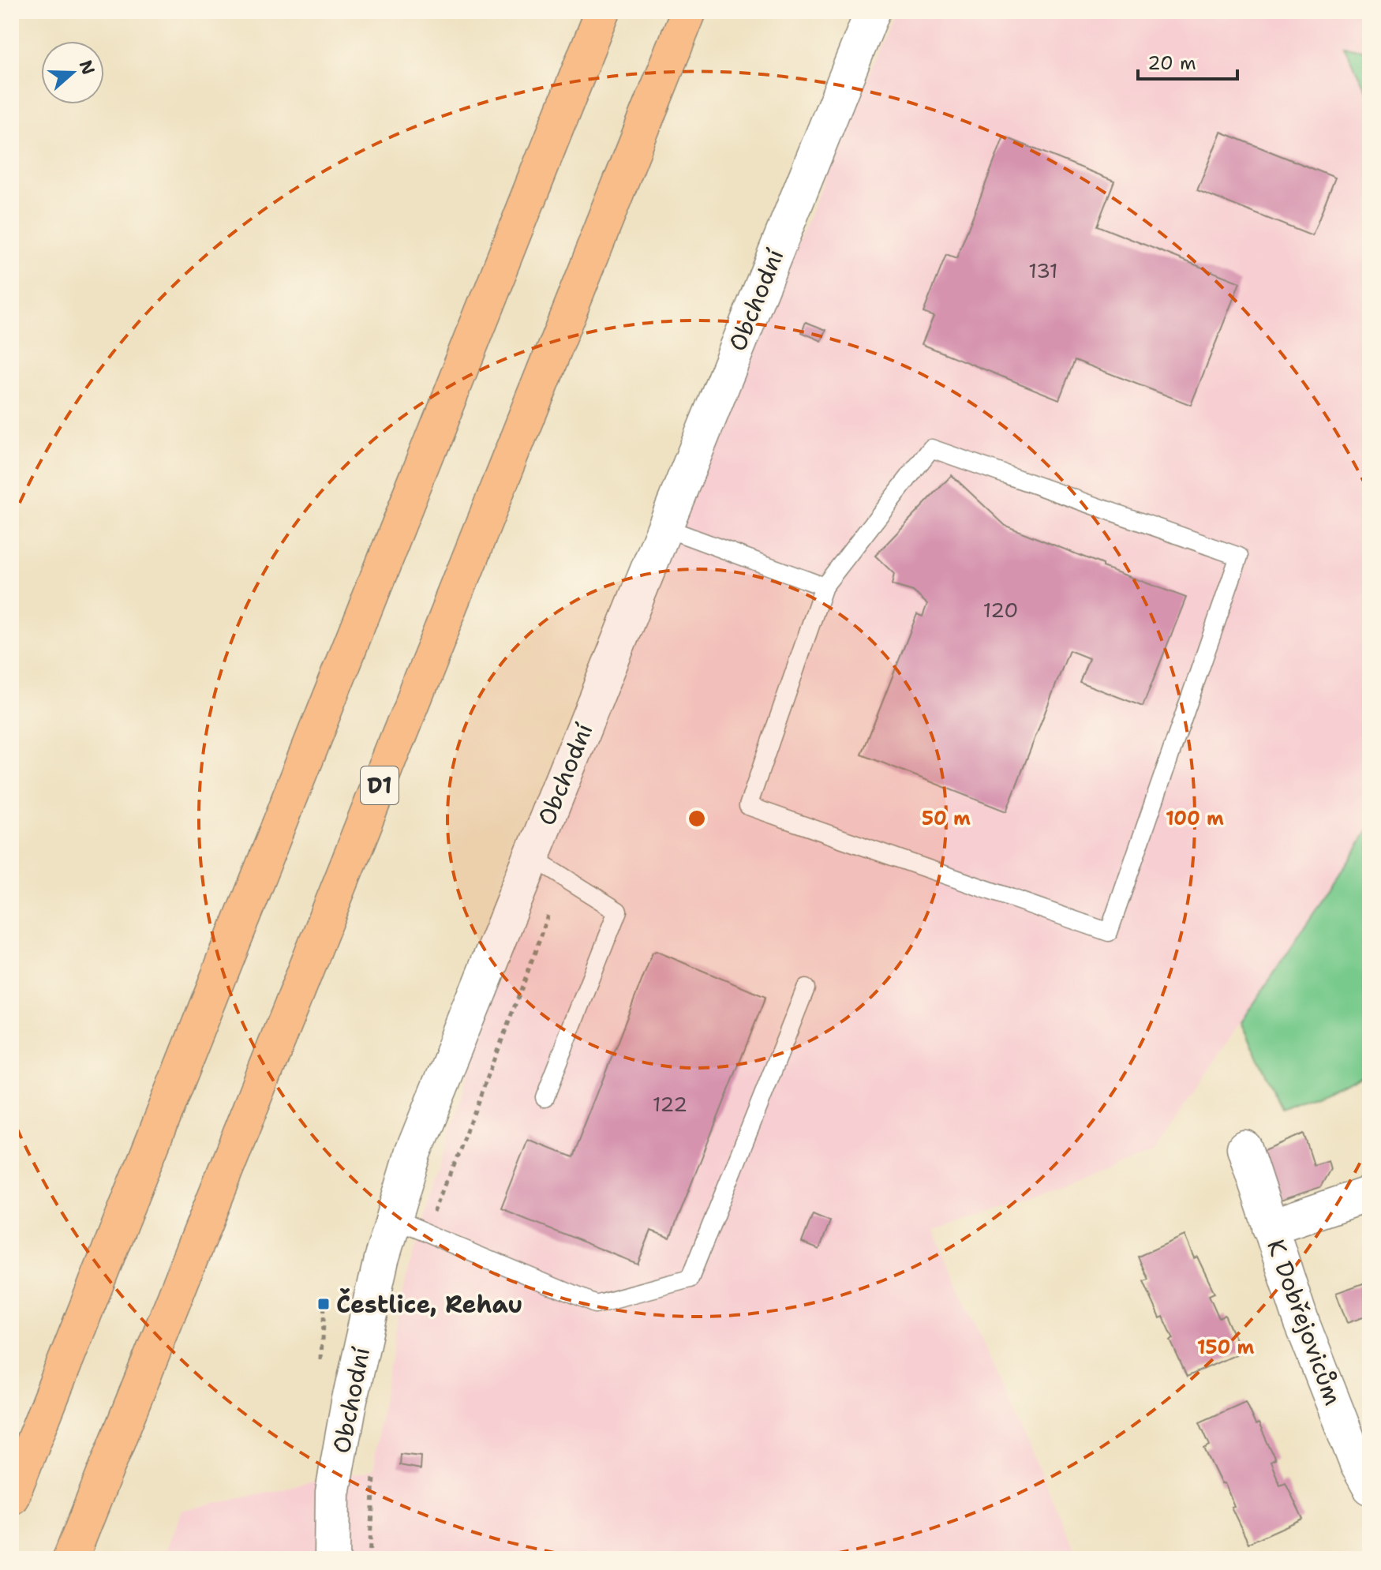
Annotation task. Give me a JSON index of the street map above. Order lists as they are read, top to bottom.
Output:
{
  "streets": {
    "highway": ["D1"],
    "street": ["Obchodní", "K Dobřejovicům"]
  },
  "places": {
    "transit": ["Čestlice, Rehau"]
  },
  "house_numbers": ["131", "120", "122"],
  "scale_bar": "20 m",
  "north": "right",
  "rings": ["50 m", "100 m", "150 m"]
}
